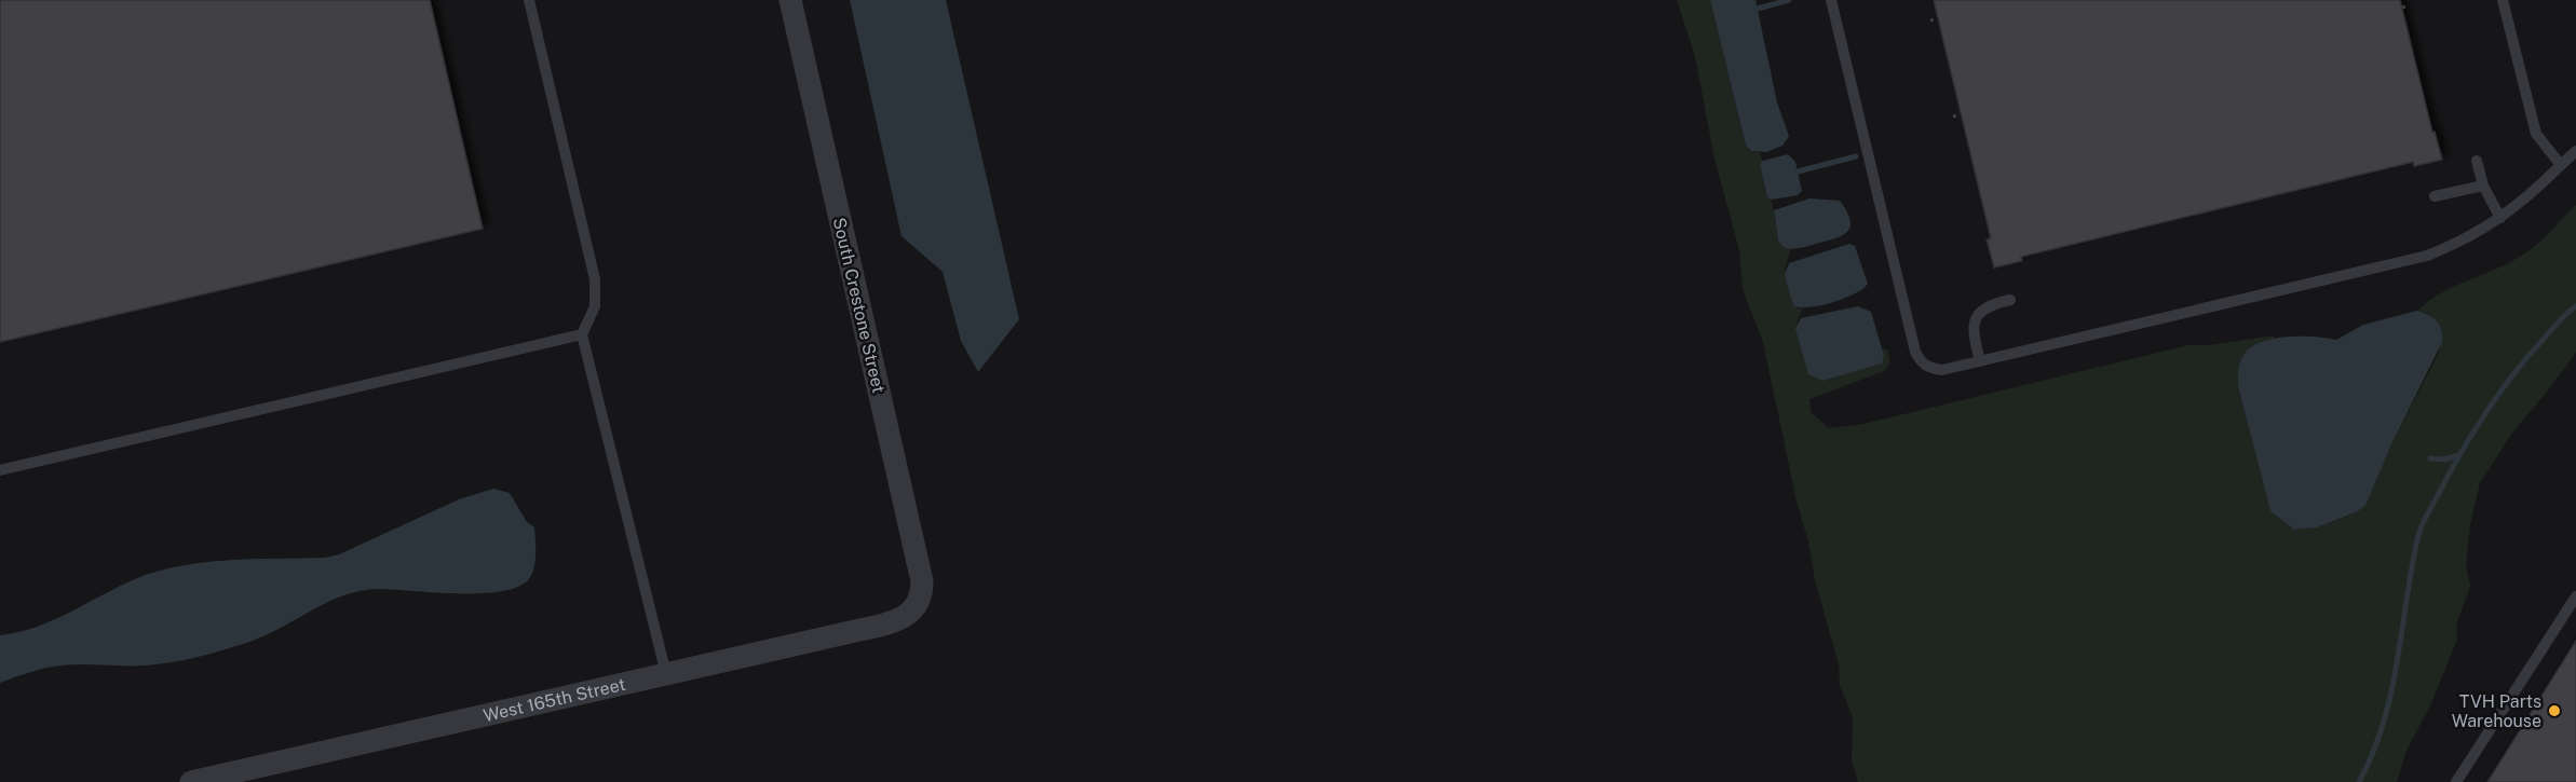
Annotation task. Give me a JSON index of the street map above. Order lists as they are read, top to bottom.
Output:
{
  "streets": {
    "street": ["South Crestone Street", "West 165th Street"]
  },
  "crossings": [
    ["South Crestone Street", "West 165th Street"]
  ],
  "places": ["TVH Parts Warehouse"]
}
